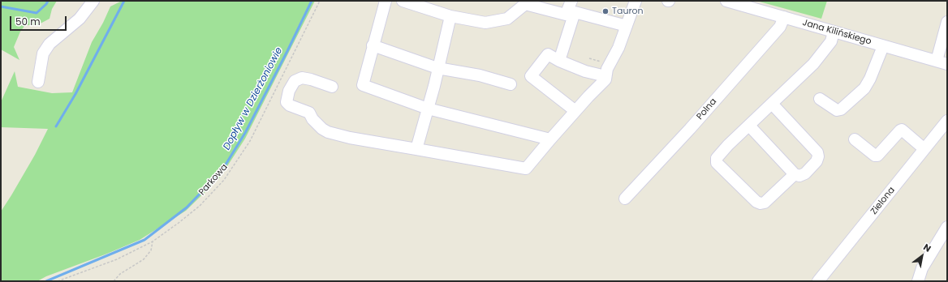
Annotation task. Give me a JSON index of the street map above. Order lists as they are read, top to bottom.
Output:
{
  "streets": {
    "street": ["Jana Kilińskiego", "Polna", "Zielona"],
    "path": ["Parkowa"]
  },
  "crossings": [
    ["Jana Kilińskiego", "Polna"]
  ],
  "water": ["Dopływ w Dzierżoniowie"],
  "places": ["Tauron"],
  "scale_bar": "50 m",
  "north": "top right"
}
